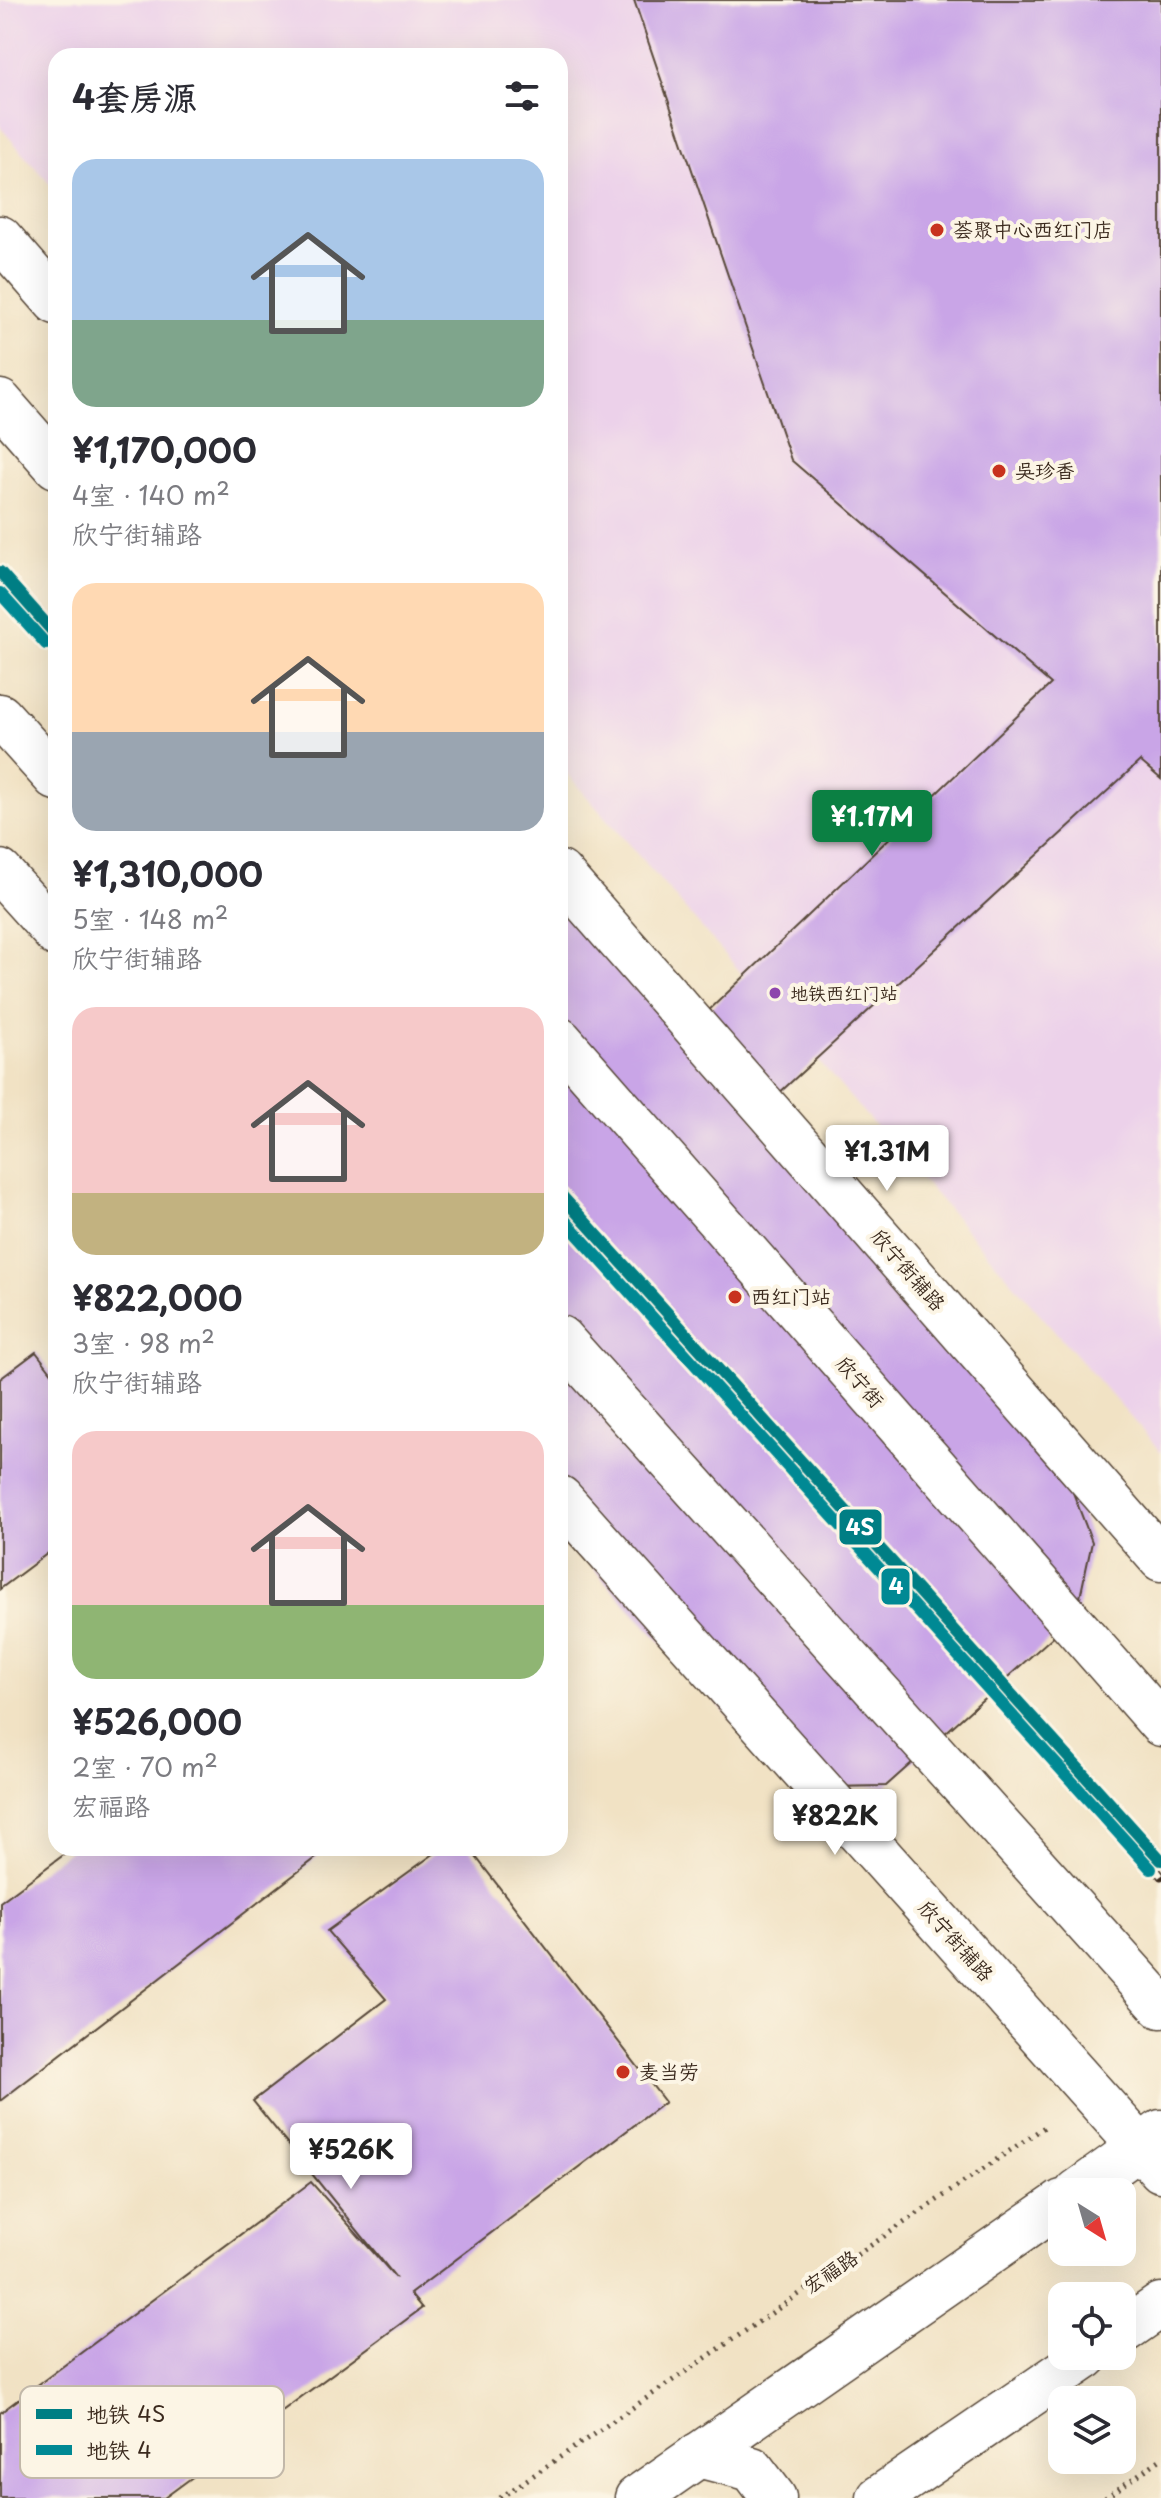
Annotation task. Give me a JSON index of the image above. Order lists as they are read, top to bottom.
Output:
{
  "streets": {
    "main road": ["欣宁街辅路", "欣宁街"],
    "path": ["宏福路"]
  },
  "crossings": [
    ["欣宁街辅路", "宏福路"]
  ],
  "places": [
    "荟聚中心西红门店",
    "吴珍香",
    "地铁西红门站",
    "西红门站",
    "麦当劳"
  ],
  "lines": ["metro line 4S", "metro line 4"],
  "legend": ["地铁 4S", "地铁 4"],
  "north": "bottom right",
  "page": {
    "heading": "4套房源",
    "list": [
      {
        "name": "¥1,170,000",
        "note": "4室 · 140 m² · 欣宁街辅路"
      },
      {
        "name": "¥1,310,000",
        "note": "5室 · 148 m² · 欣宁街辅路"
      },
      {
        "name": "¥822,000",
        "note": "3室 · 98 m² · 欣宁街辅路"
      },
      {
        "name": "¥526,000",
        "note": "2室 · 70 m² · 宏福路"
      }
    ],
    "price": [
      "¥1.17M",
      "¥1.31M",
      "¥822K",
      "¥526K"
    ]
  }
}
